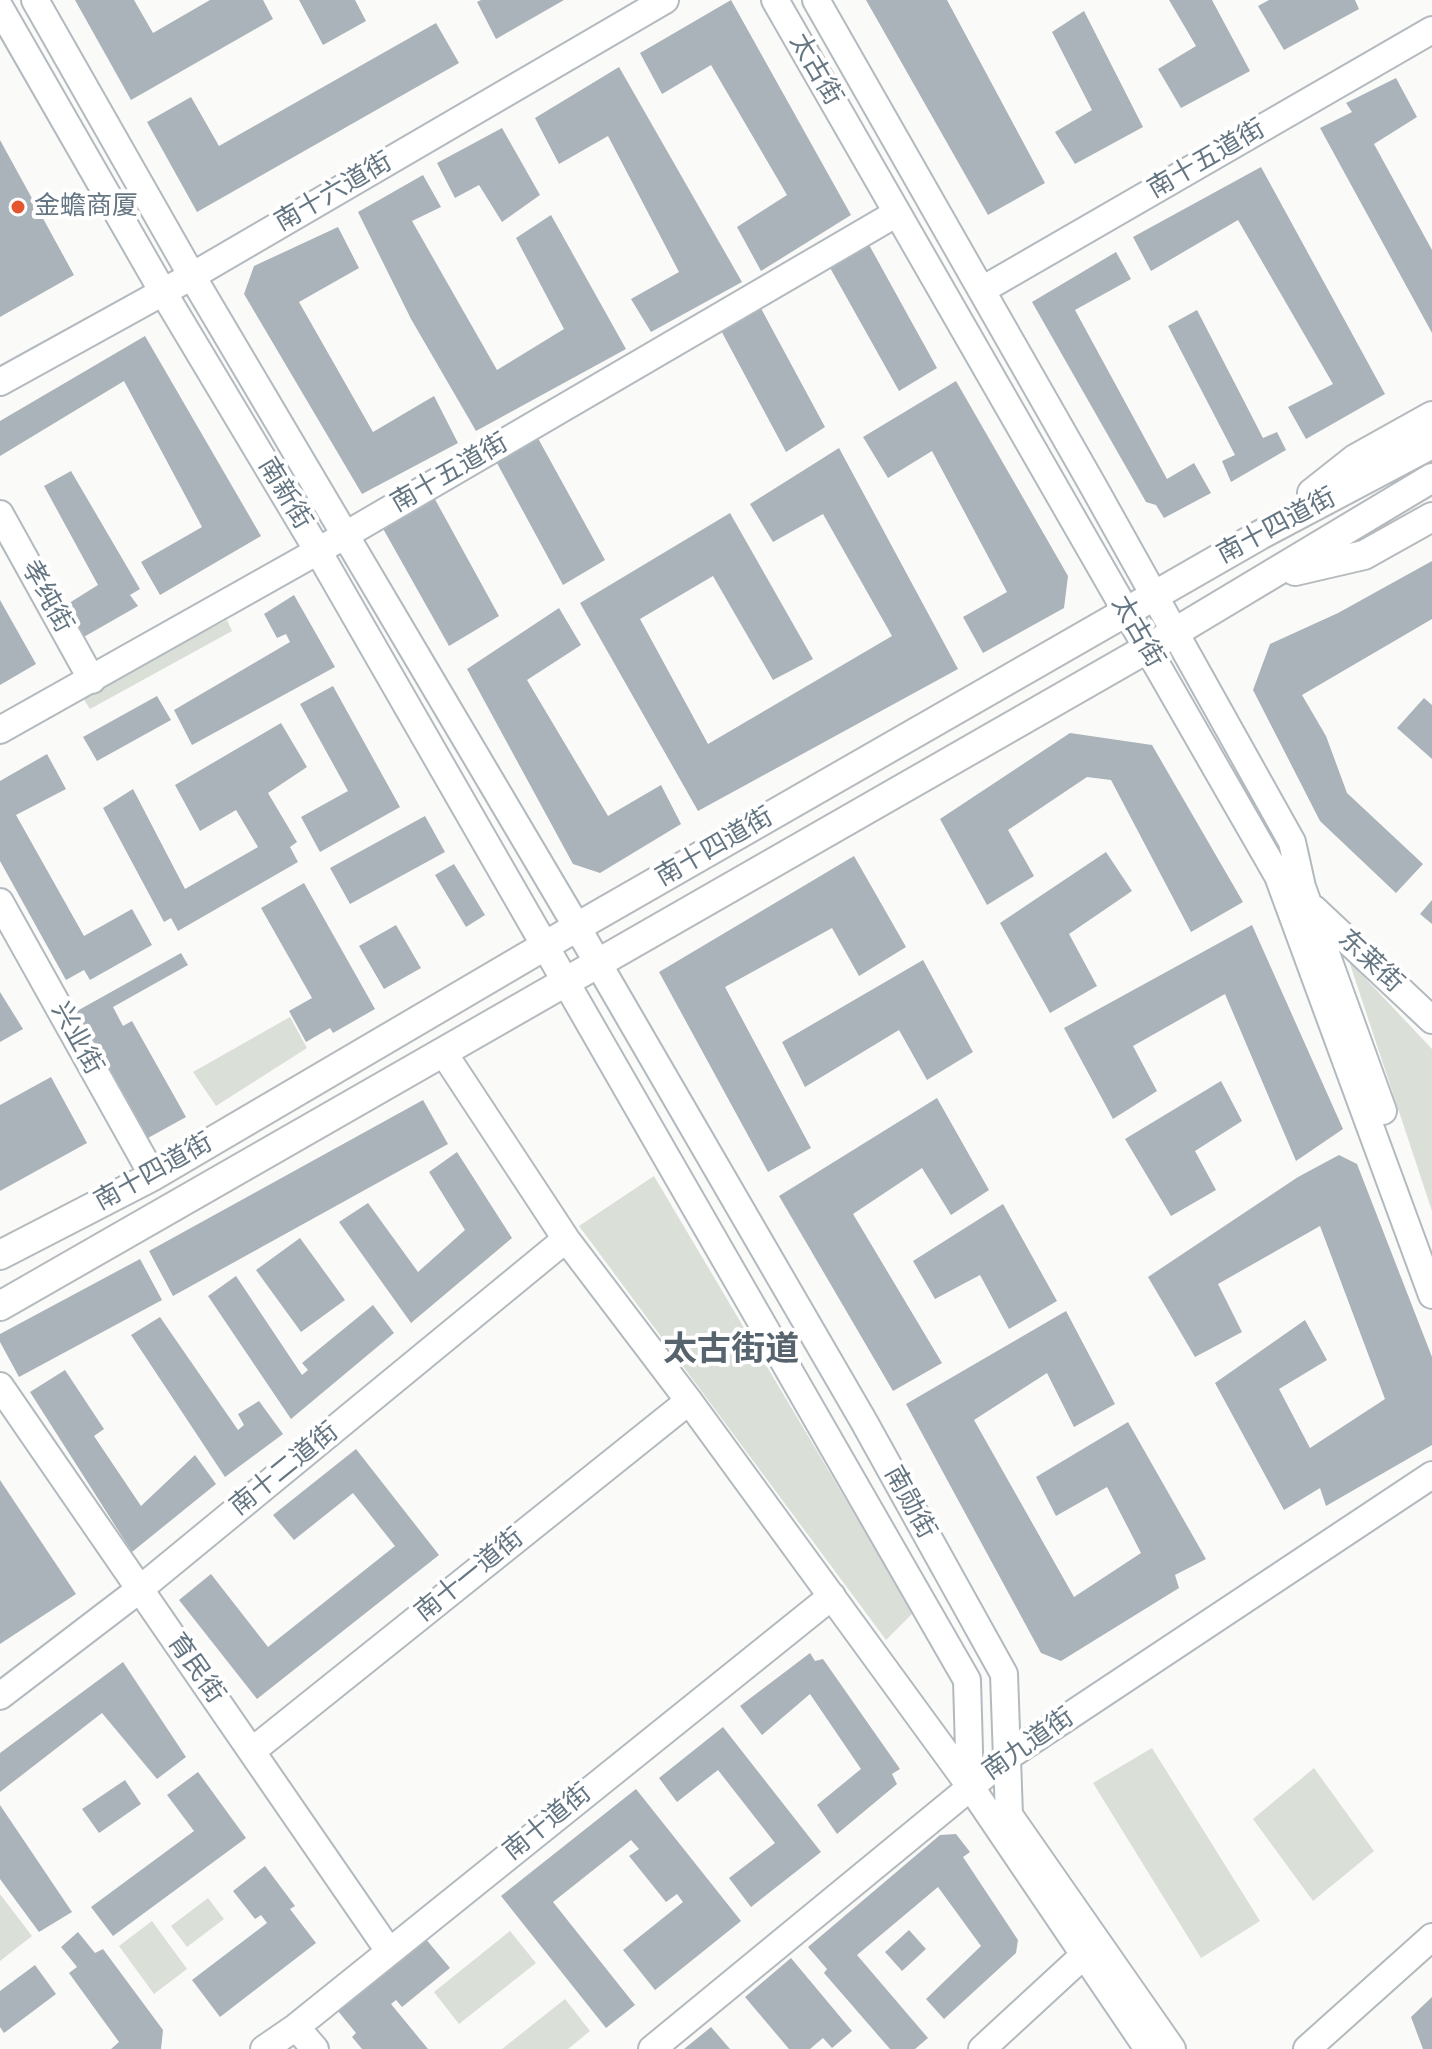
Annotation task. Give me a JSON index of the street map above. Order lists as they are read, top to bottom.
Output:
{
  "streets": {
    "main road": [
      "太古街",
      "南十五道街",
      "南十六道街",
      "南新街",
      "南十四道街",
      "孝纯街",
      "东莱街",
      "兴业街",
      "南十二道街",
      "南勋街",
      "南十一道街",
      "育民街",
      "南九道街",
      "南十道街"
    ]
  },
  "crossings": [
    ["太古街", "南十五道街"],
    ["太古街", "南十四道街"],
    ["太古街", "东莱街"],
    ["南十五道街", "南新街"],
    ["南十五道街", "孝纯街"],
    ["南十六道街", "南新街"],
    ["南新街", "南十四道街"],
    ["南新街", "南勋街"],
    ["南十四道街", "兴业街"],
    ["南十二道街", "育民街"],
    ["南勋街", "南九道街"],
    ["南十一道街", "育民街"],
    ["育民街", "南十道街"]
  ],
  "districts": ["太古街道"],
  "places": ["金蟾商厦"]
}
